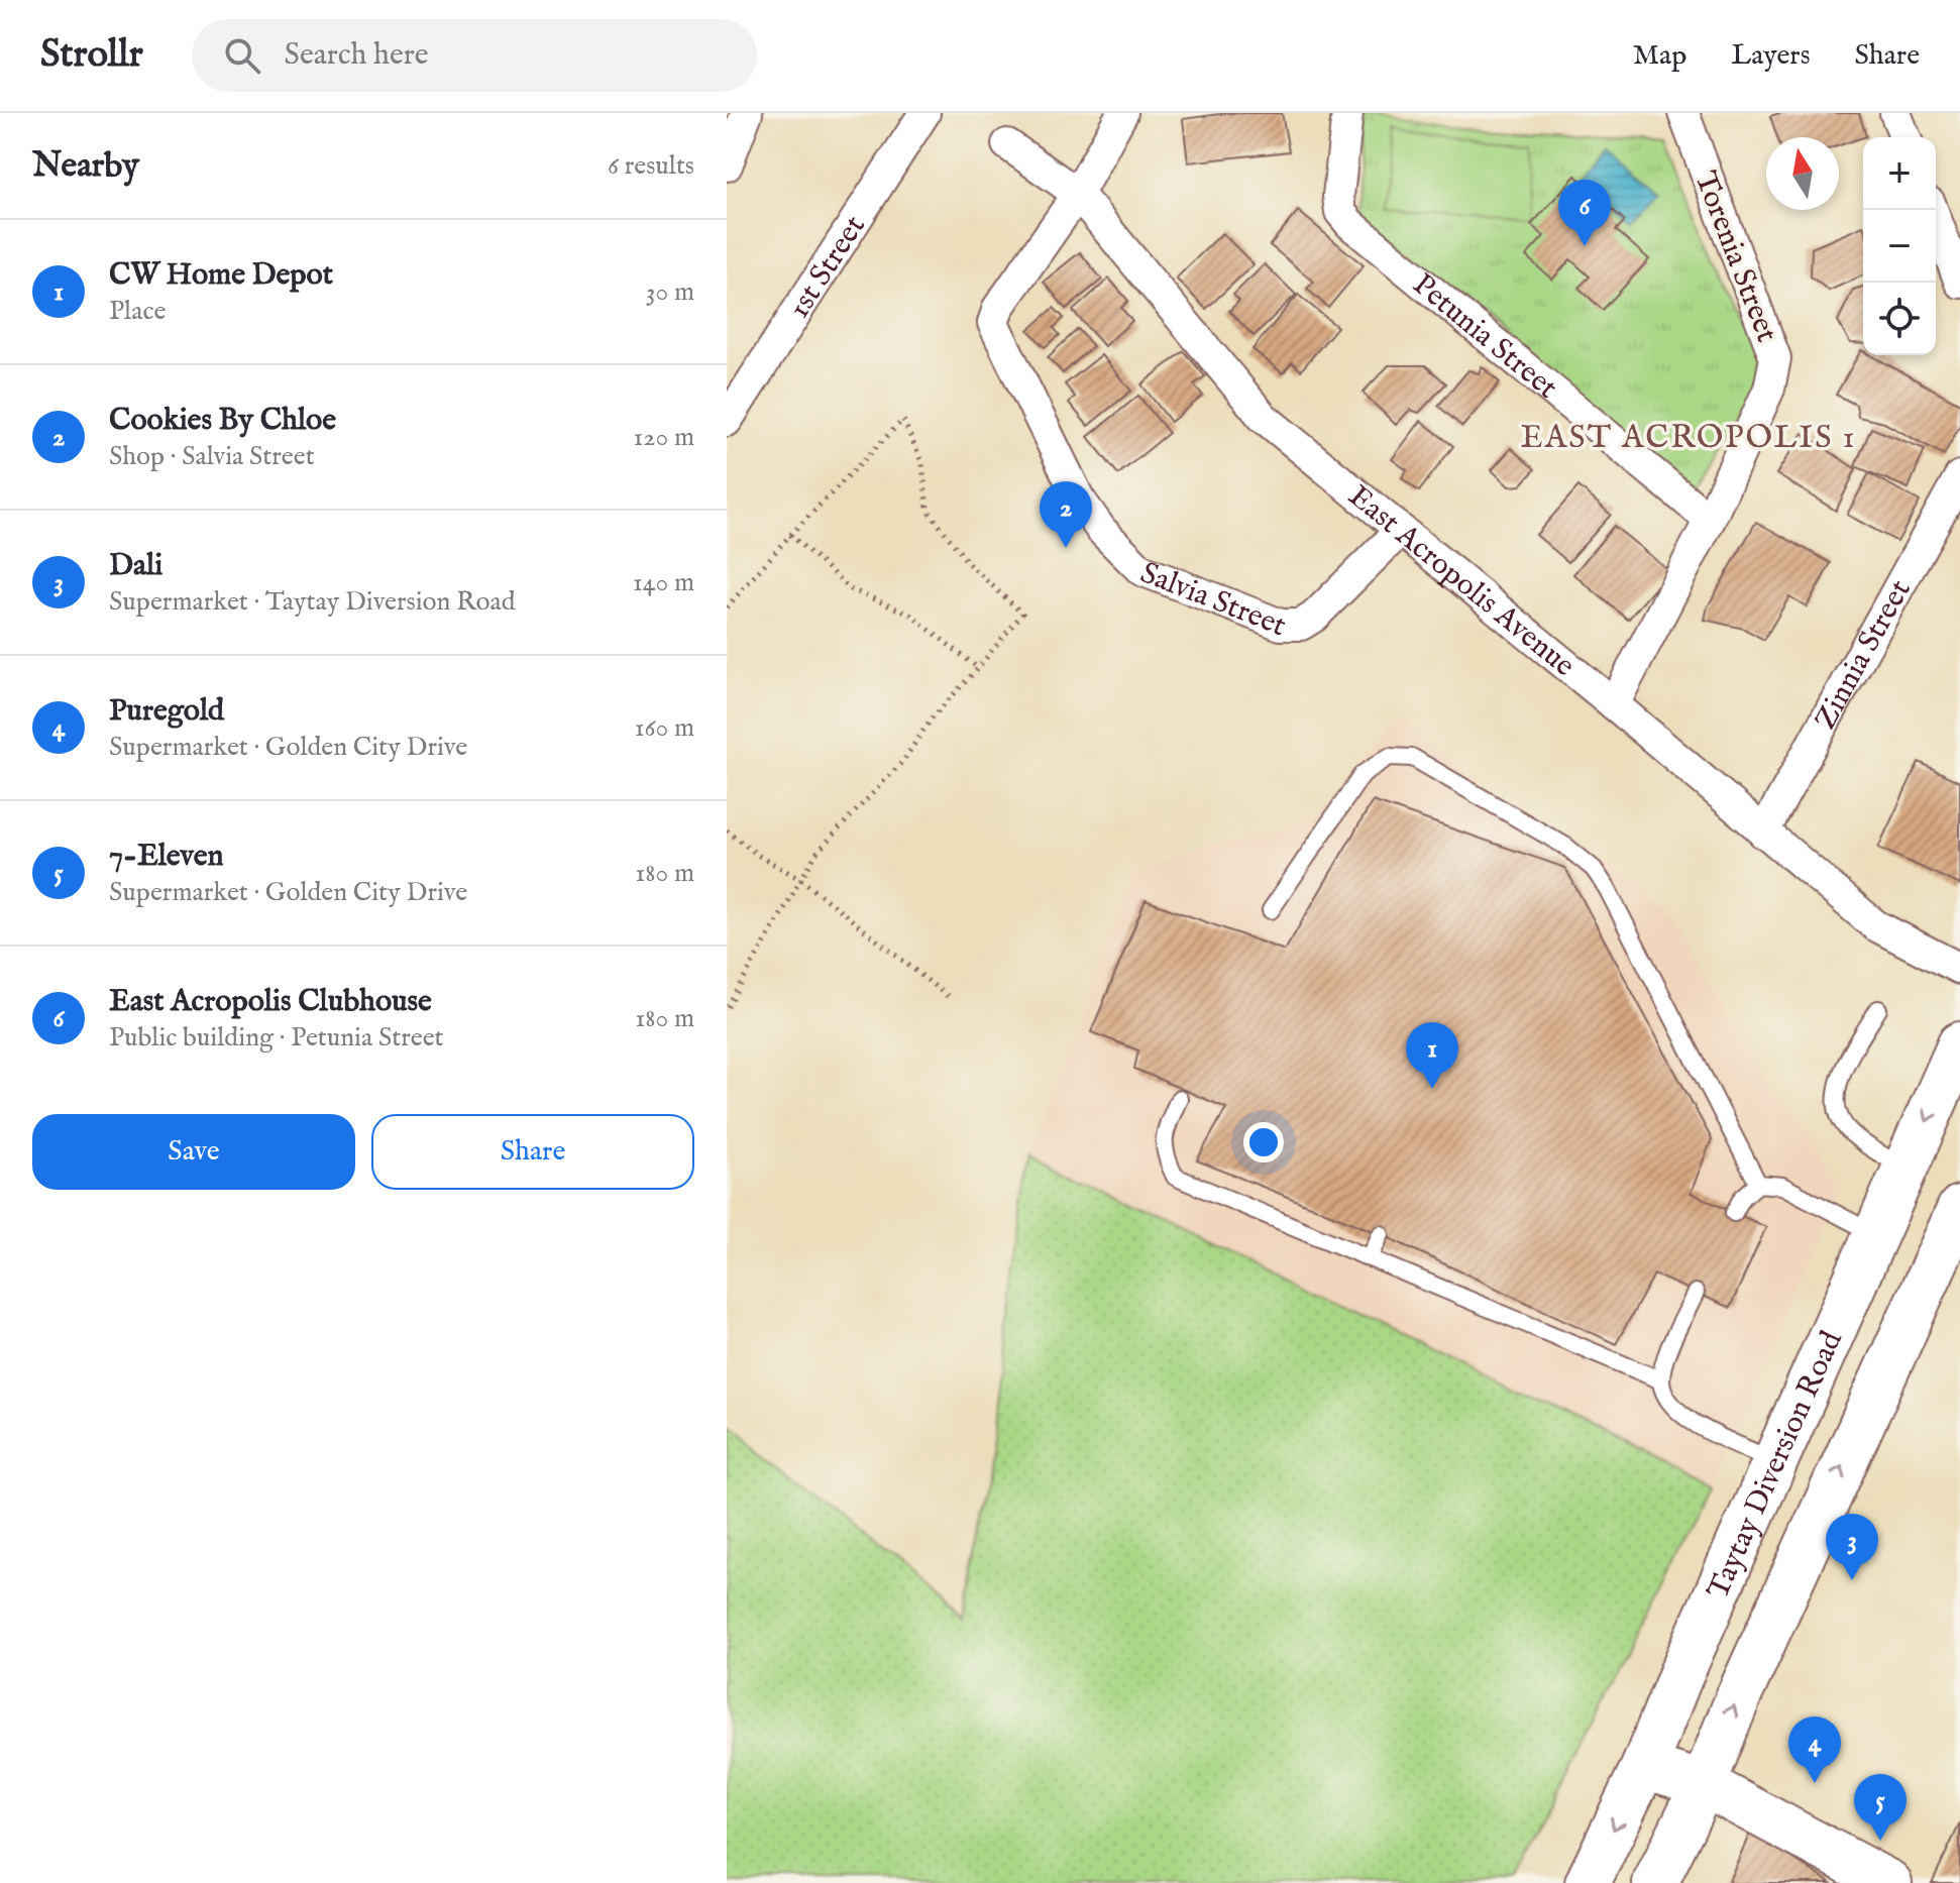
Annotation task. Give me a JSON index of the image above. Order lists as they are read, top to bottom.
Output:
{
  "streets": {
    "main road": ["Taytay Diversion Road"],
    "street": [
      "Torenia Street",
      "1st Street",
      "Petunia Street",
      "East Acropolis Avenue",
      "Salvia Street",
      "Zinnia Street"
    ]
  },
  "crossings": [
    ["Torenia Street", "Petunia Street"],
    ["Torenia Street", "East Acropolis Avenue"],
    ["East Acropolis Avenue", "Salvia Street"],
    ["East Acropolis Avenue", "Zinnia Street"]
  ],
  "districts": ["EAST ACROPOLIS 1"],
  "north": "top",
  "page": {
    "header": "Strollr",
    "search": "Search here",
    "nav": ["Map", "Layers", "Share"],
    "heading": ["Nearby", "6 results"],
    "map_buttons": ["+", "−"],
    "pins": [
      "6",
      "2",
      "1",
      "3",
      "4",
      "5"
    ],
    "list": [
      {
        "mark": "1",
        "name": "CW Home Depot",
        "note": "Place",
        "value": "30 m"
      },
      {
        "mark": "2",
        "name": "Cookies By Chloe",
        "note": "Shop · Salvia Street",
        "value": "120 m"
      },
      {
        "mark": "3",
        "name": "Dali",
        "note": "Supermarket · Taytay Diversion Road",
        "value": "140 m"
      },
      {
        "mark": "4",
        "name": "Puregold",
        "note": "Supermarket · Golden City Drive",
        "value": "160 m"
      },
      {
        "mark": "5",
        "name": "7-Eleven",
        "note": "Supermarket · Golden City Drive",
        "value": "180 m"
      },
      {
        "mark": "6",
        "name": "East Acropolis Clubhouse",
        "note": "Public building · Petunia Street",
        "value": "180 m"
      }
    ],
    "buttons": ["Save", "Share"]
  }
}
